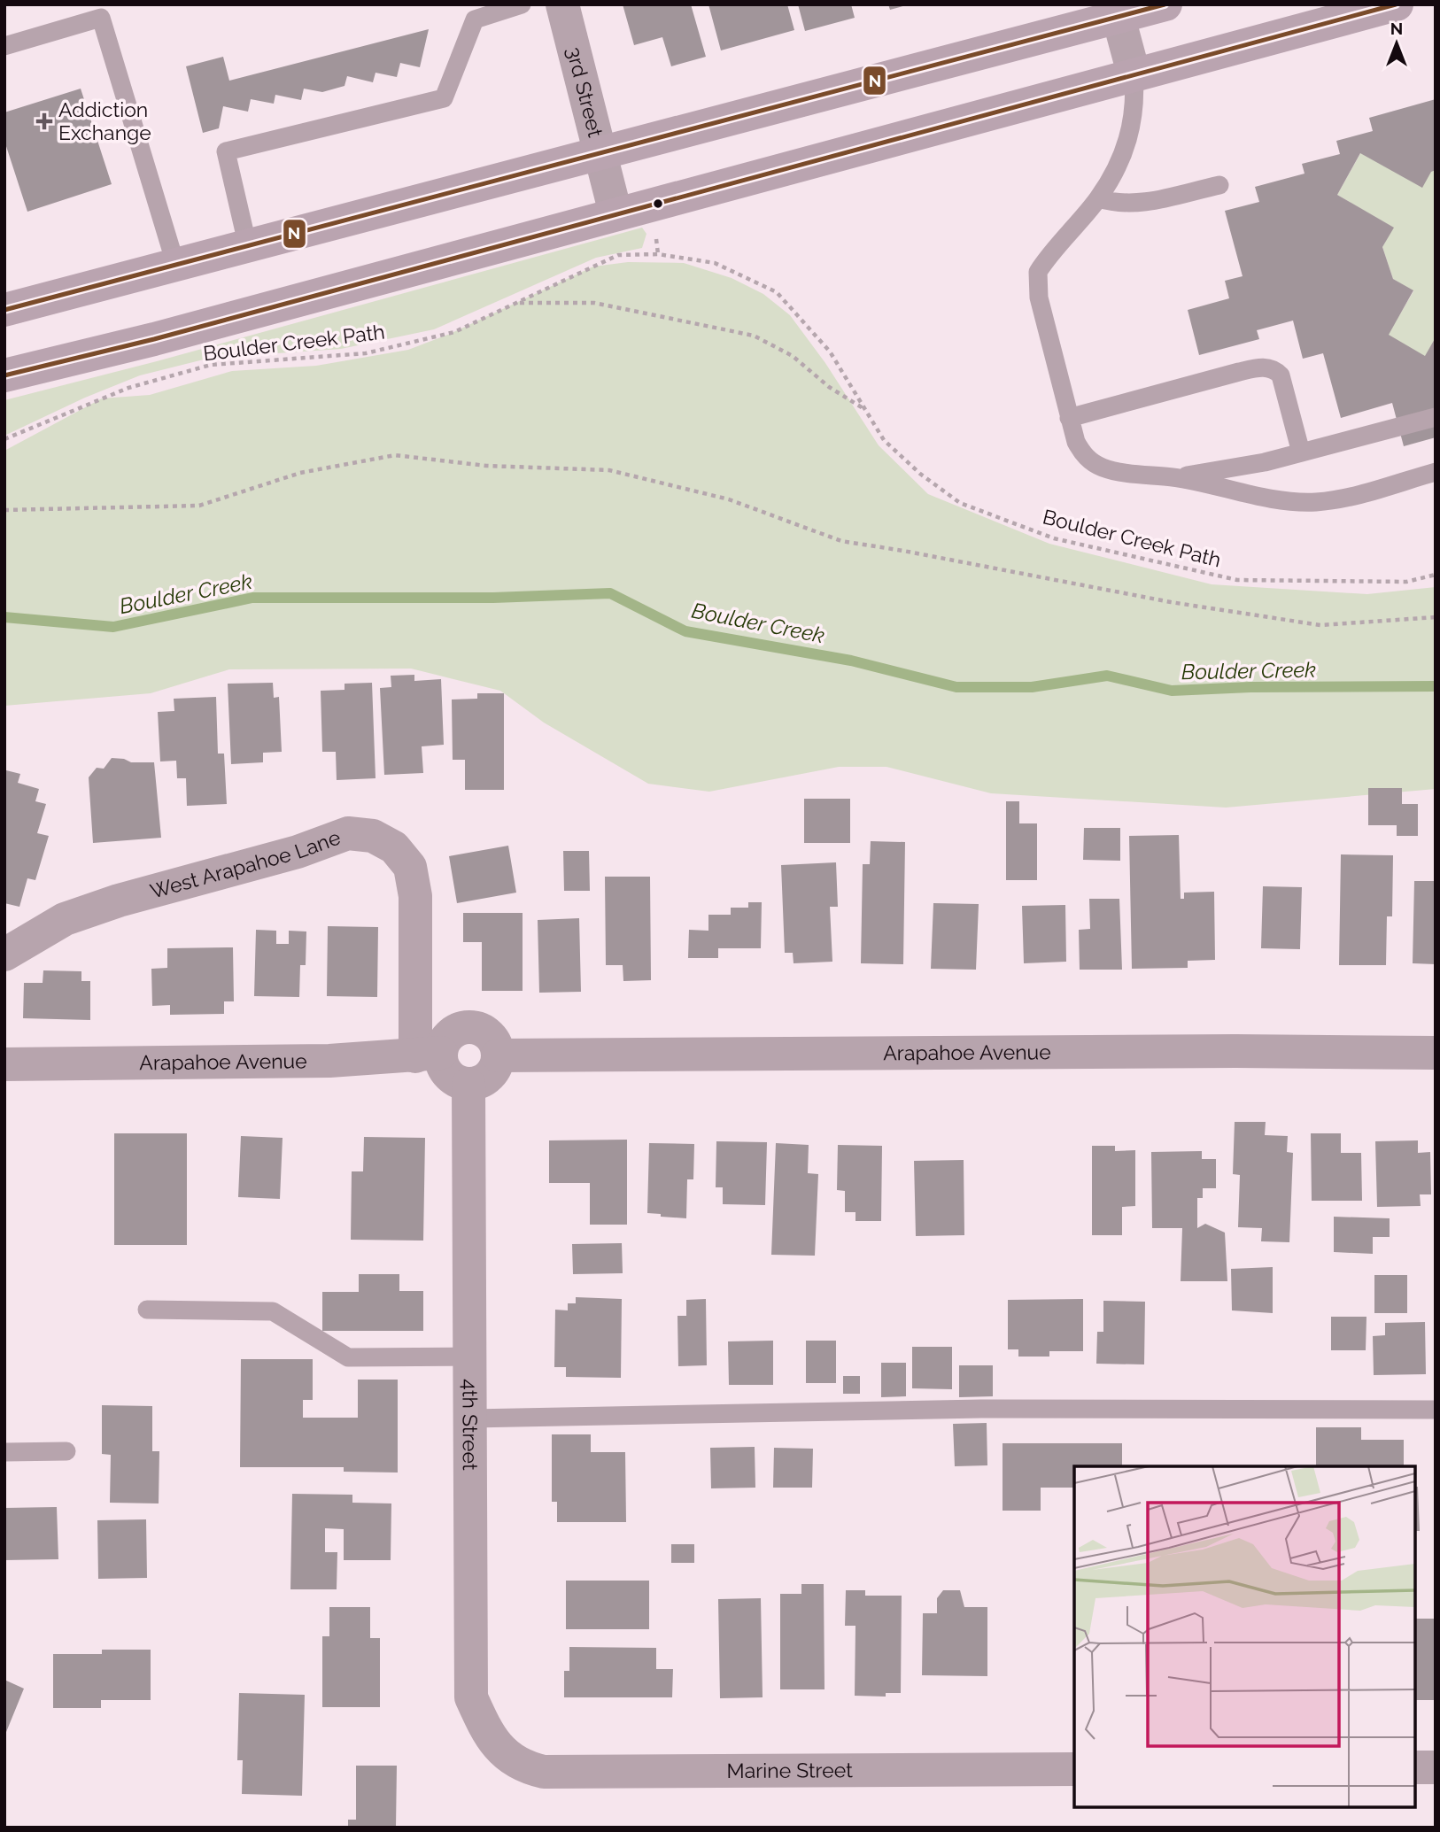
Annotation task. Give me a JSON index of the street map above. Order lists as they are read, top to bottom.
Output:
{
  "streets": {
    "street": [
      "3rd Street",
      "West Arapahoe Lane",
      "Arapahoe Avenue",
      "4th Street",
      "Marine Street"
    ],
    "path": ["Boulder Creek Path"]
  },
  "crossings": [
    ["West Arapahoe Lane", "Arapahoe Avenue"],
    ["West Arapahoe Lane", "4th Street"],
    ["Arapahoe Avenue", "4th Street"],
    ["4th Street", "Marine Street"]
  ],
  "water": ["Boulder Creek"],
  "places": {
    "health": ["Addiction Exchange"]
  },
  "lines": ["transit line N"],
  "north": "top"
}
